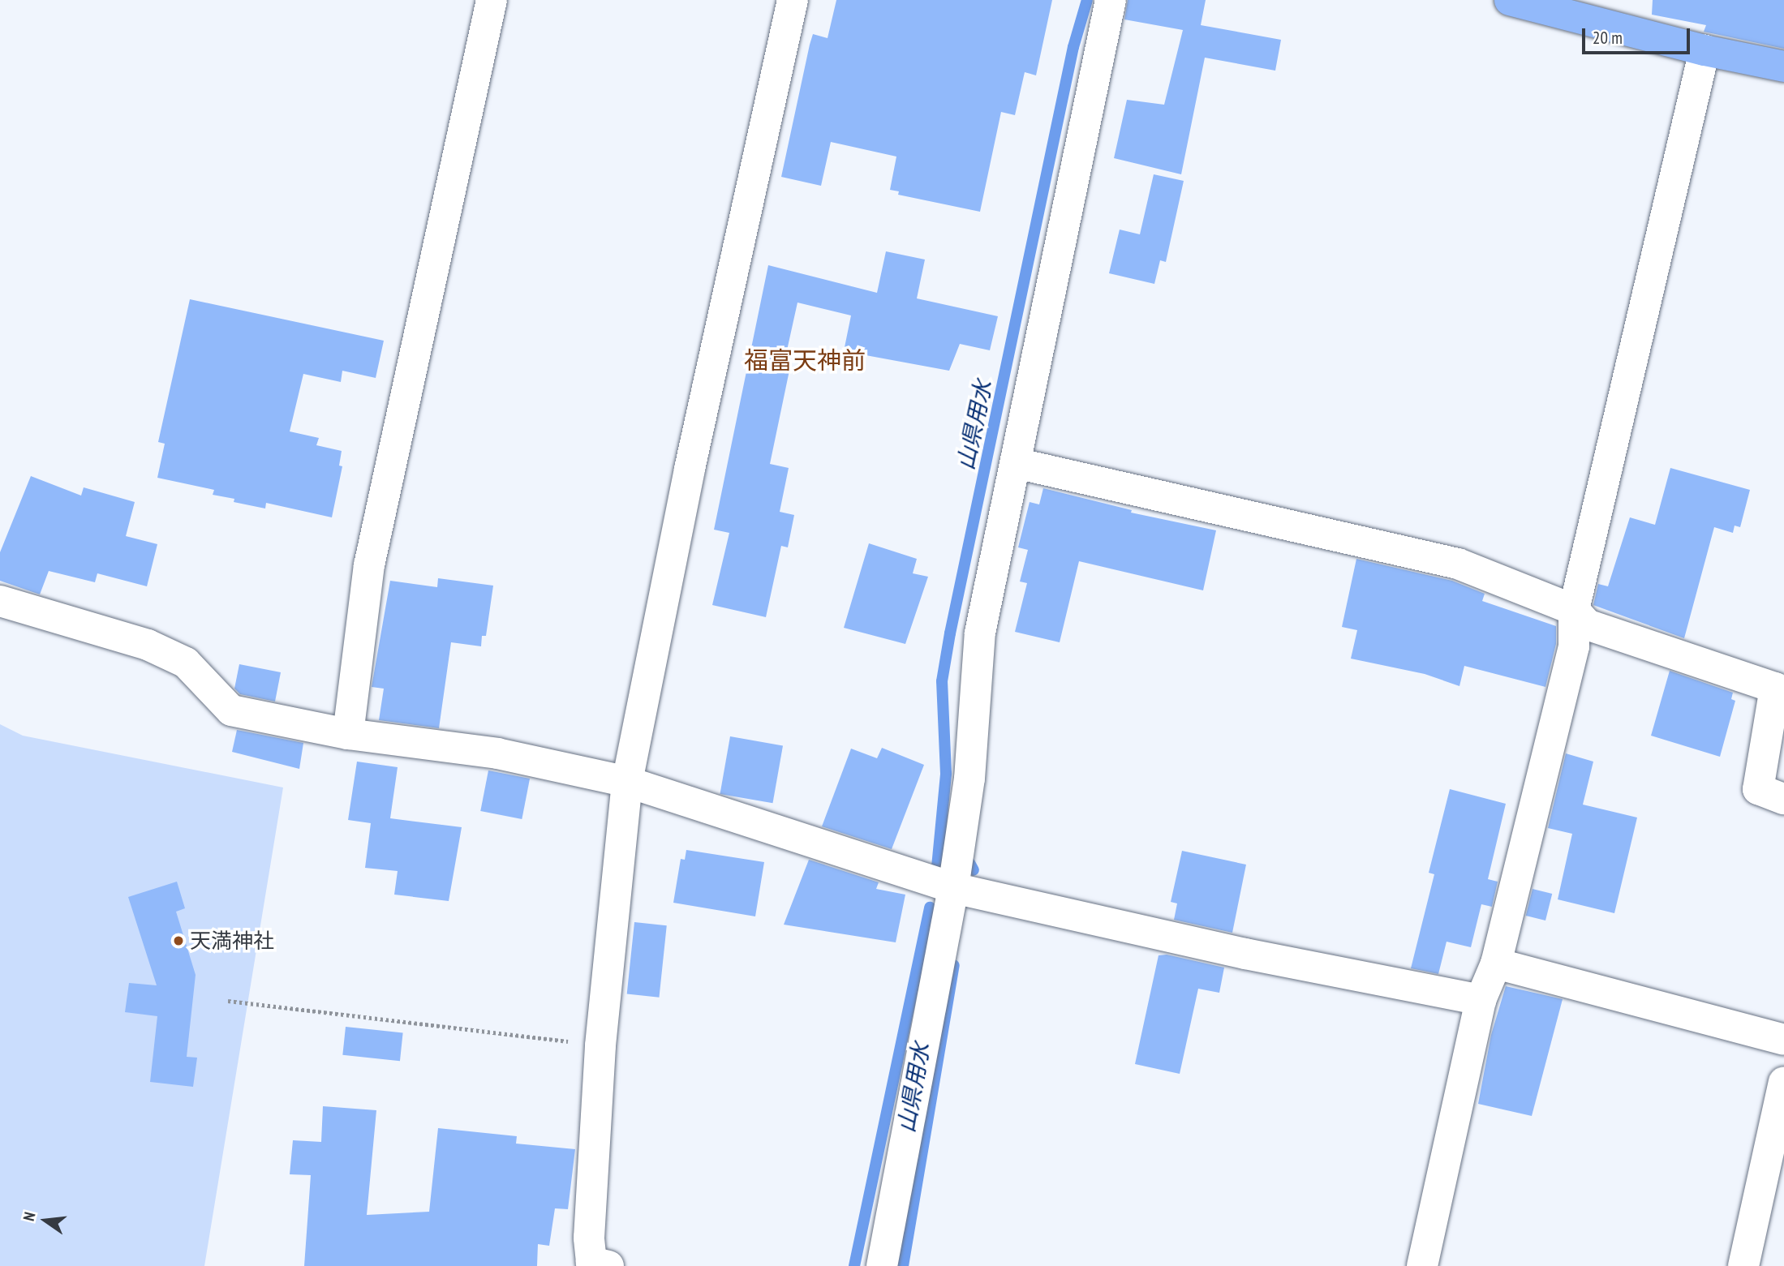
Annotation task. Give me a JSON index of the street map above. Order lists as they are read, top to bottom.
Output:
{
  "districts": ["福富天神前"],
  "water": ["山県用水"],
  "places": ["天満神社"],
  "scale_bar": "20 m",
  "north": "left"
}
